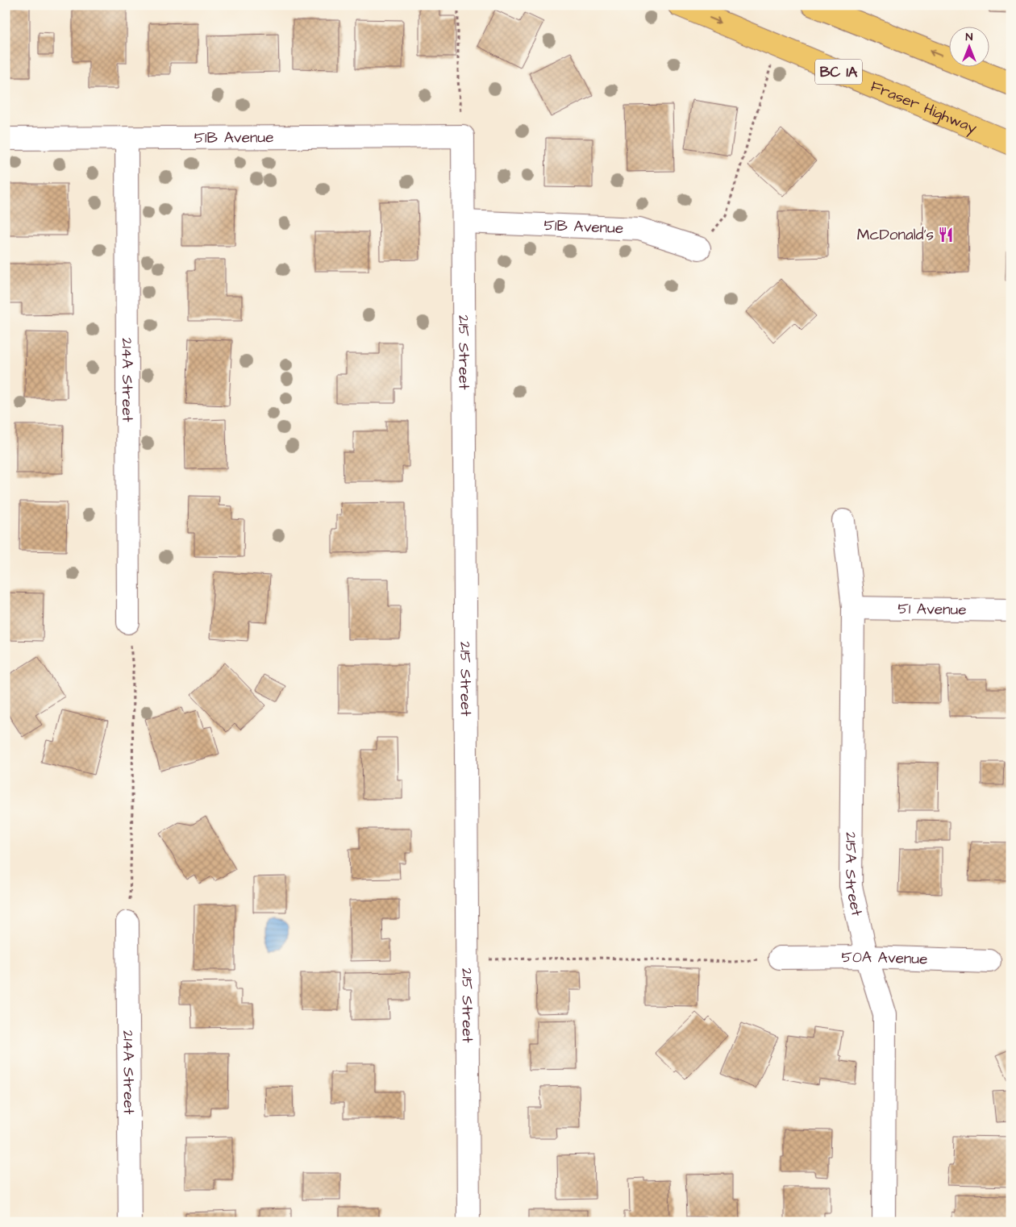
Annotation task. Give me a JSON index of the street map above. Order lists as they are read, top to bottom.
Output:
{
  "streets": {
    "main road": ["BC 1A", "Fraser Highway"],
    "street": [
      "51B Avenue",
      "215 Street",
      "214A Street",
      "51 Avenue",
      "215A Street",
      "50A Avenue"
    ]
  },
  "crossings": [
    ["51B Avenue", "215 Street"],
    ["51B Avenue", "214A Street"],
    ["51 Avenue", "215A Street"],
    ["215A Street", "50A Avenue"]
  ],
  "places": {
    "restaurant": ["McDonald's"]
  },
  "north": "top"
}
